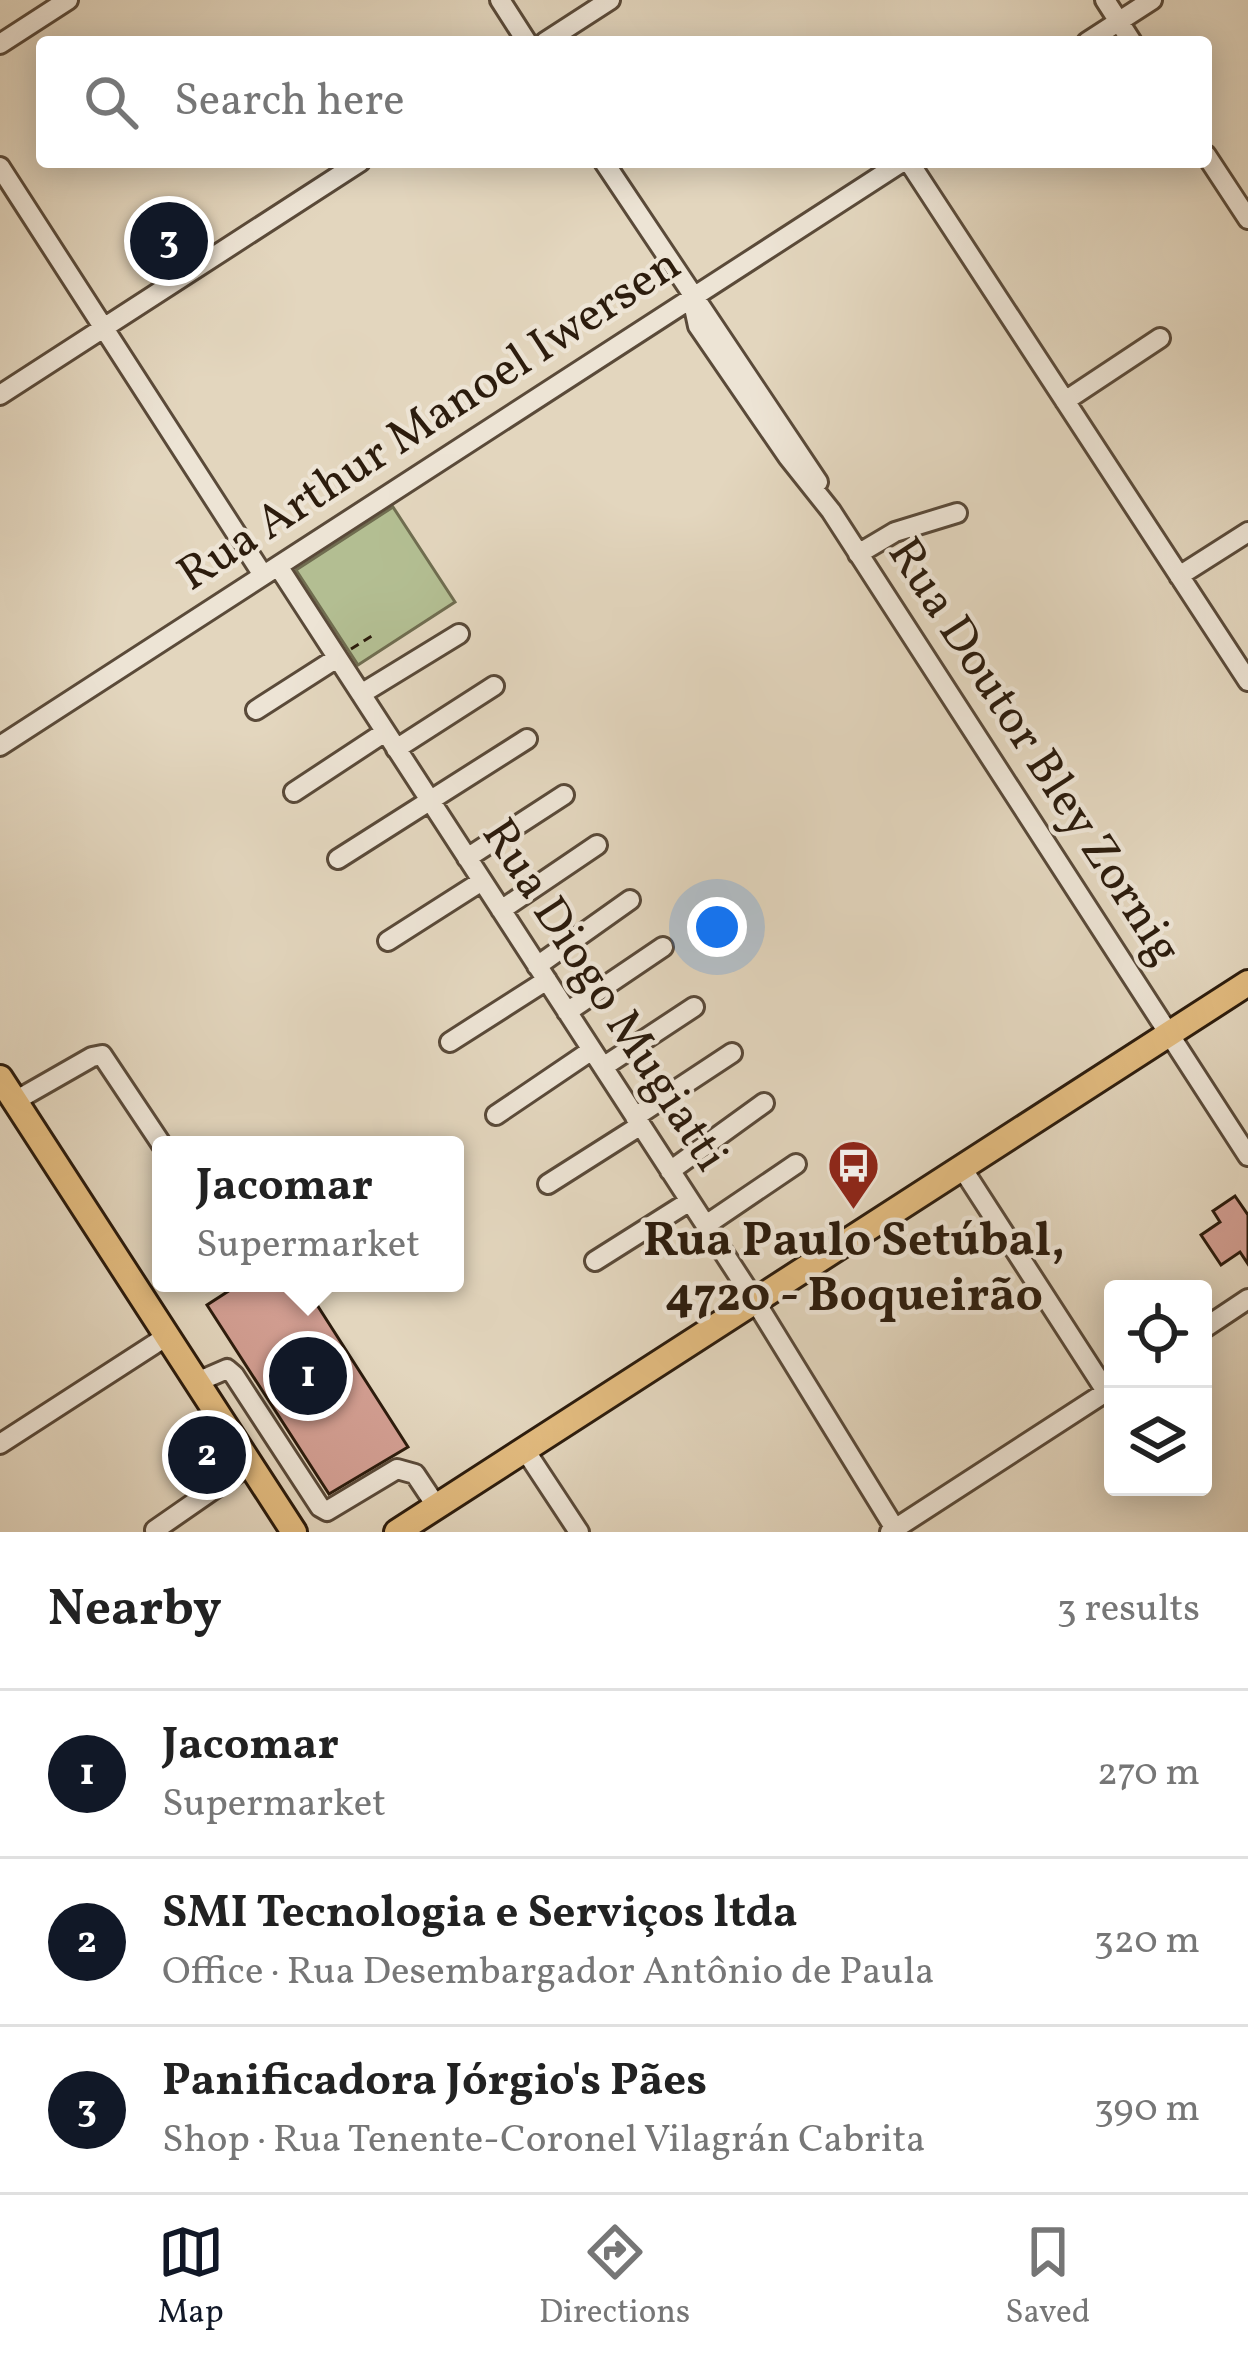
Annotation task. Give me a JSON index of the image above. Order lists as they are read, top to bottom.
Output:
{
  "streets": {
    "street": ["Rua Arthur Manoel Iwersen", "Rua Doutor Bley Zornig", "Rua Diogo Mugiatti"]
  },
  "crossings": [
    ["Rua Arthur Manoel Iwersen", "Rua Doutor Bley Zornig"],
    ["Rua Arthur Manoel Iwersen", "Rua Diogo Mugiatti"]
  ],
  "places": {
    "bus stop": ["Rua Paulo Setúbal, 4720 - Boqueirão"]
  },
  "page": {
    "search": "Search here",
    "pins": ["3", "1", "2"],
    "popup": ["Jacomar", "Supermarket"],
    "heading": ["Nearby", "3 results"],
    "list": [
      {
        "mark": "1",
        "name": "Jacomar",
        "note": "Supermarket",
        "value": "270 m"
      },
      {
        "mark": "2",
        "name": "SMI Tecnologia e Serviços ltda",
        "note": "Office · Rua Desembargador Antônio de Paula",
        "value": "320 m"
      },
      {
        "mark": "3",
        "name": "Panificadora Jórgio's Pães",
        "note": "Shop · Rua Tenente-Coronel Vilagrán Cabrita",
        "value": "390 m"
      }
    ],
    "nav": ["Map", "Directions", "Saved"]
  }
}
